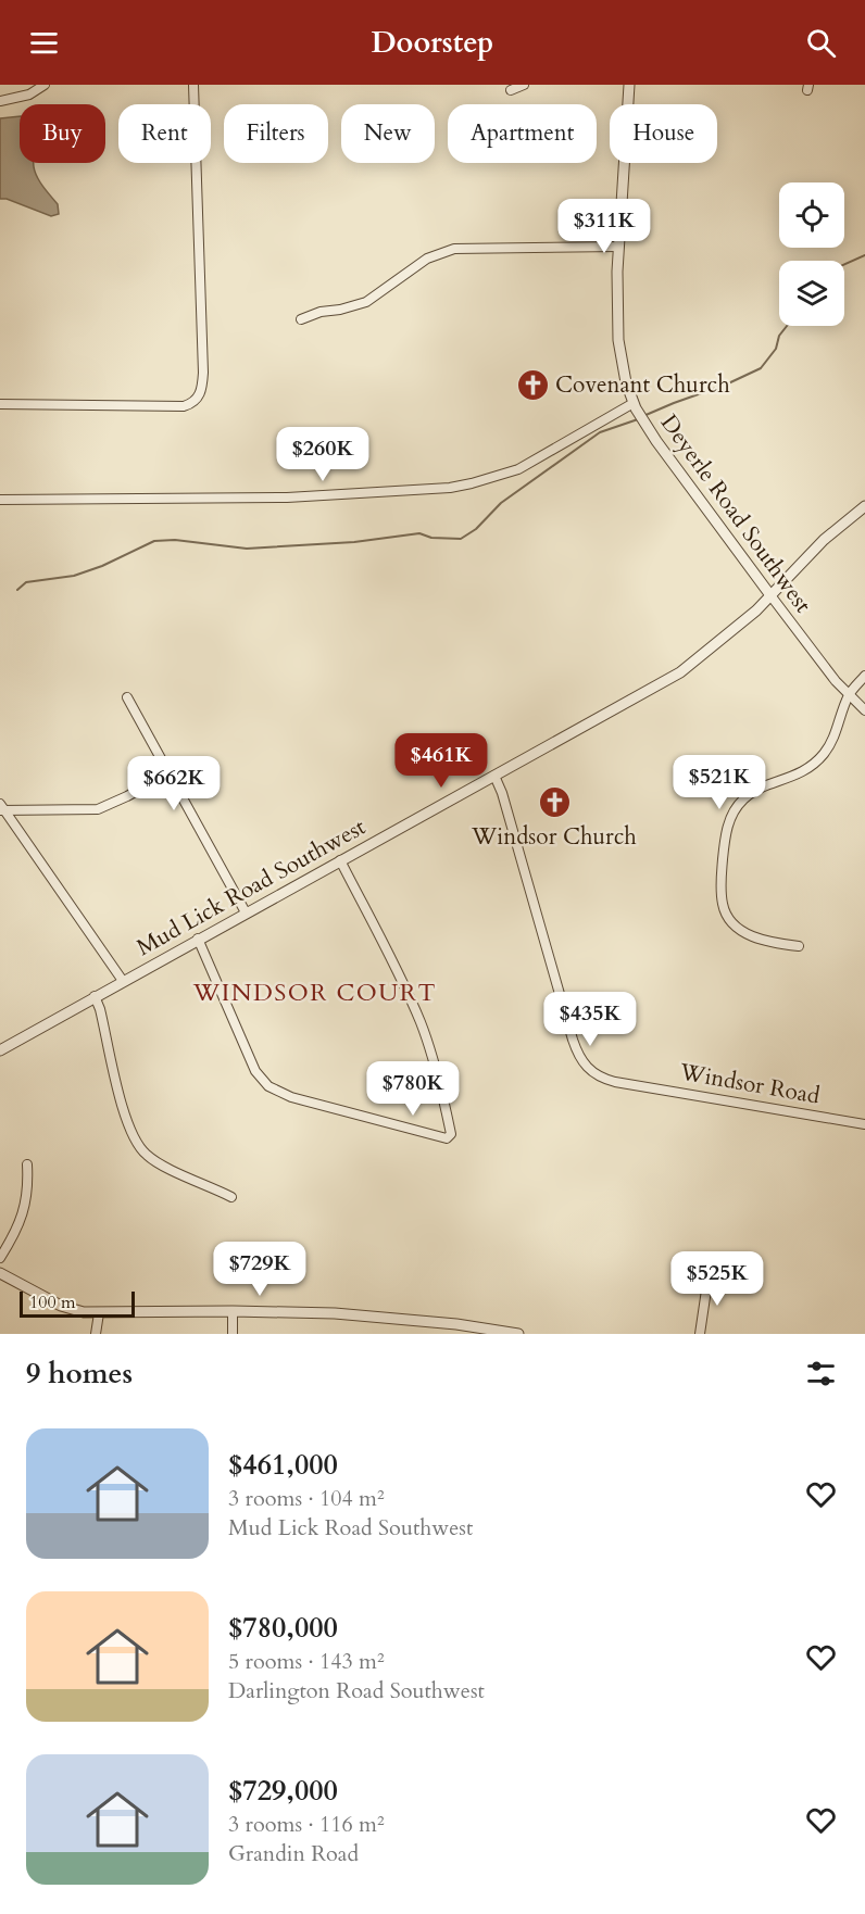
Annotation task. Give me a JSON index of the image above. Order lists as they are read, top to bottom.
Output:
{
  "streets": {
    "street": ["Deyerle Road Southwest", "Mud Lick Road Southwest", "Windsor Road"]
  },
  "crossings": [
    ["Deyerle Road Southwest", "Mud Lick Road Southwest"],
    ["Mud Lick Road Southwest", "Windsor Road"]
  ],
  "districts": ["WINDSOR COURT"],
  "places": {
    "church": ["Covenant Church", "Windsor Church"]
  },
  "scale_bar": "100 m",
  "page": {
    "header": "Doorstep",
    "chip": [
      "Buy",
      "Rent",
      "Filters",
      "New",
      "Apartment",
      "House"
    ],
    "price": [
      "$311K",
      "$260K",
      "$461K",
      "$521K",
      "$662K",
      "$435K",
      "$780K",
      "$729K",
      "$525K"
    ],
    "scale": "100 m",
    "heading": "9 homes",
    "list": [
      {
        "name": "$461,000",
        "note": "3 rooms · 104 m² · Mud Lick Road Southwest"
      },
      {
        "name": "$780,000",
        "note": "5 rooms · 143 m² · Darlington Road Southwest"
      },
      {
        "name": "$729,000",
        "note": "3 rooms · 116 m² · Grandin Road"
      }
    ]
  }
}
